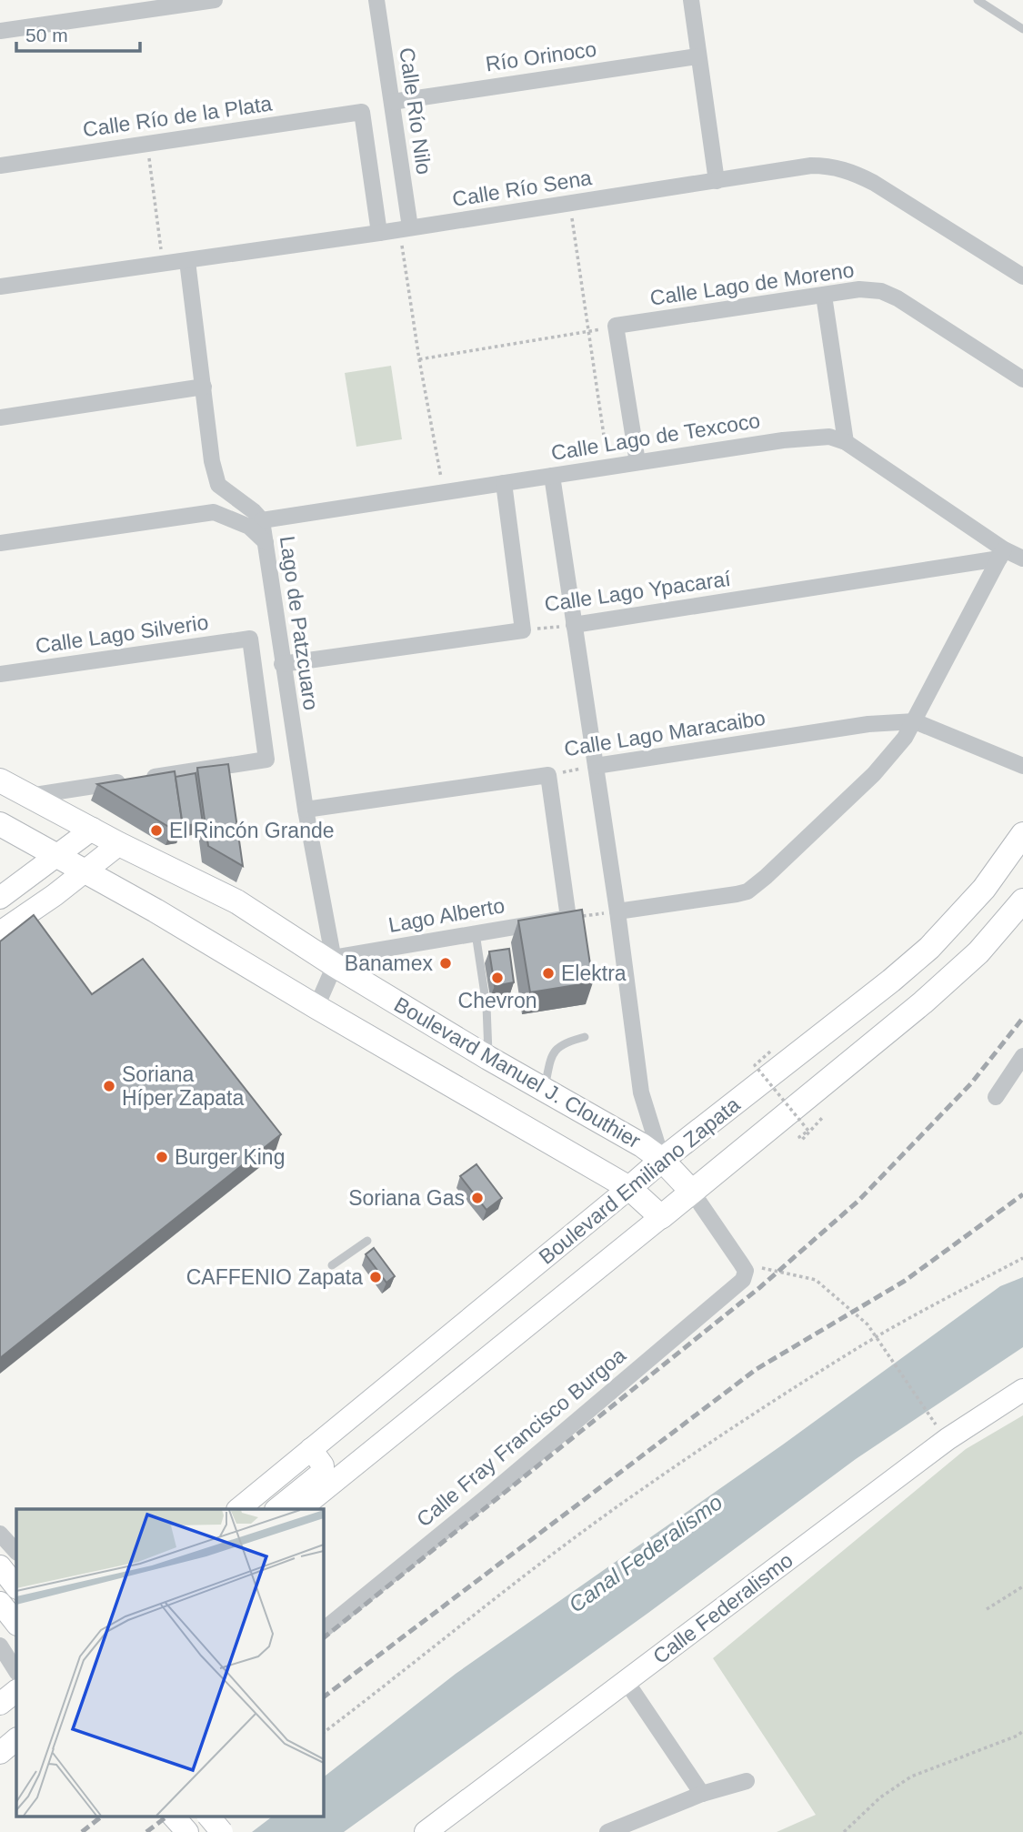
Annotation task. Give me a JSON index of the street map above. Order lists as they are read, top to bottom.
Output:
{
  "streets": {
    "main road": ["Boulevard Manuel J. Clouthier", "Boulevard Emiliano Zapata", "Calle Federalismo"],
    "street": [
      "Río Orinoco",
      "Calle Río Nilo",
      "Calle Río de la Plata",
      "Calle Río Sena",
      "Calle Lago de Moreno",
      "Calle Lago de Texcoco",
      "Calle Lago Ypacaraí",
      "Lago de Patzcuaro",
      "Calle Lago Silverio",
      "Calle Lago Maracaibo",
      "Lago Alberto",
      "Calle Fray Francisco Burgoa"
    ]
  },
  "crossings": [
    ["Río Orinoco", "Calle Río Nilo"],
    ["Calle Río Nilo", "Calle Río Sena"],
    ["Calle Río de la Plata", "Calle Río Sena"],
    ["Calle Lago de Texcoco", "Calle Lago Ypacaraí"],
    ["Calle Lago de Texcoco", "Lago de Patzcuaro"],
    ["Calle Lago Ypacaraí", "Lago de Patzcuaro"],
    ["Lago de Patzcuaro", "Calle Lago Maracaibo"],
    ["Lago de Patzcuaro", "Lago Alberto"],
    ["Lago de Patzcuaro", "Boulevard Manuel J. Clouthier"],
    ["Calle Lago Silverio", "Boulevard Manuel J. Clouthier"],
    ["Lago Alberto", "Boulevard Manuel J. Clouthier"],
    ["Boulevard Manuel J. Clouthier", "Boulevard Emiliano Zapata"]
  ],
  "water": ["Canal Federalismo"],
  "places": [
    "El Rincón Grande",
    "Banamex",
    "Elektra",
    "Chevron",
    "Soriana Híper Zapata",
    "Burger King",
    "Soriana Gas",
    "CAFFENIO Zapata"
  ],
  "scale_bar": "50 m"
}
